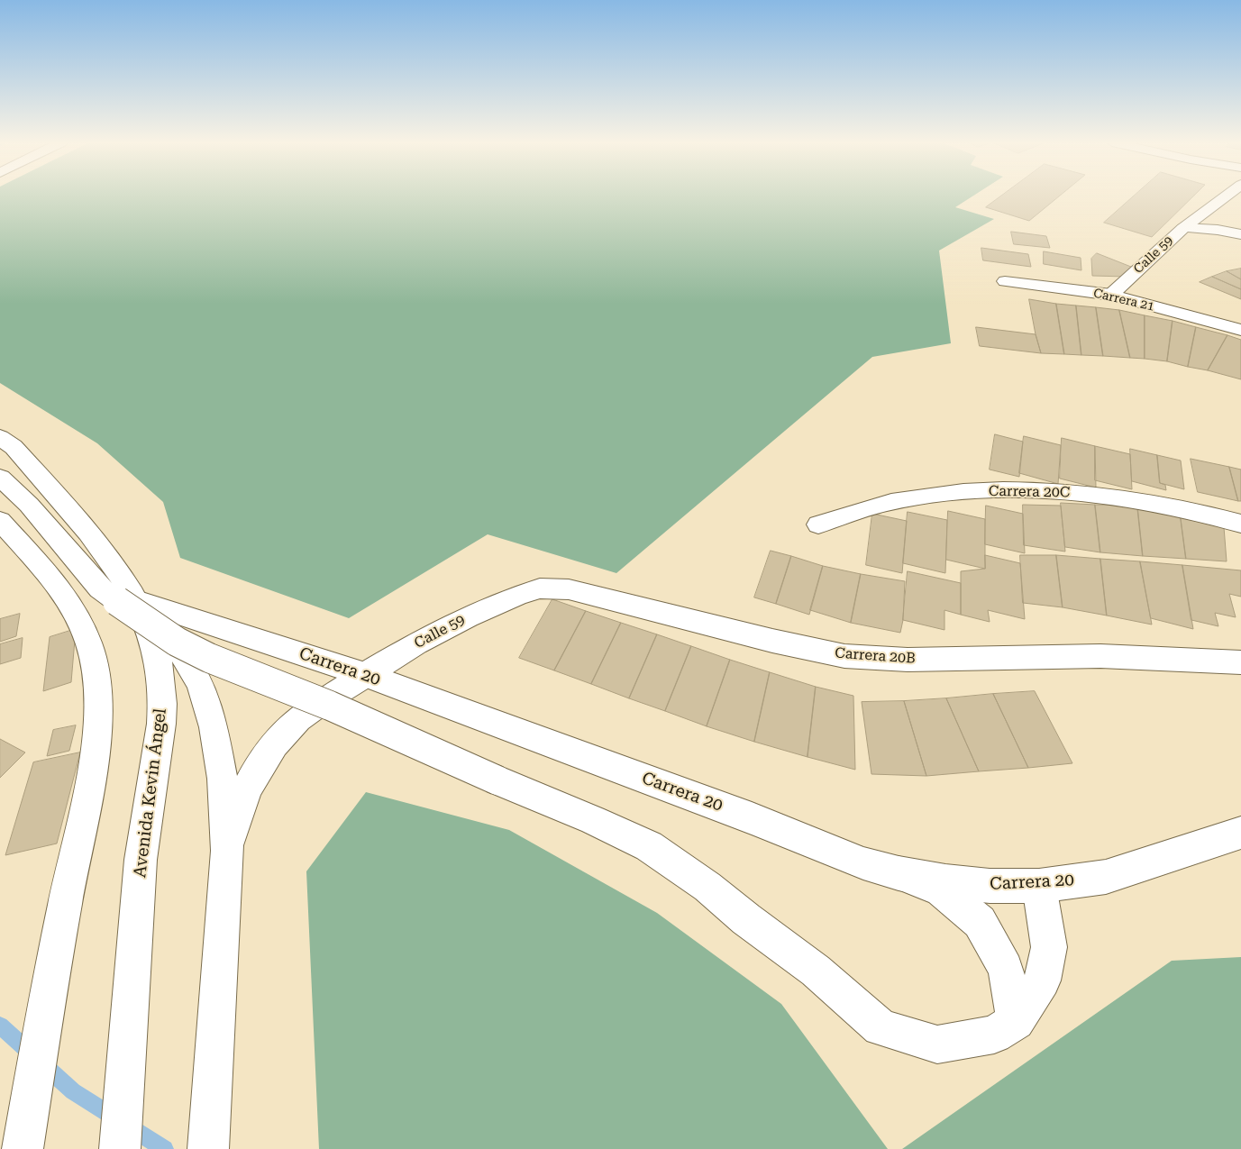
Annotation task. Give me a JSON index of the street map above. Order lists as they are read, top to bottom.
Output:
{
  "streets": {
    "main road": [
      "Calle 59",
      "Carrera 21",
      "Carrera 20C",
      "Carrera 20B",
      "Carrera 20",
      "Avenida Kevin Ángel"
    ]
  },
  "crossings": [
    ["Calle 59", "Carrera 21"],
    ["Calle 59", "Carrera 20B"],
    ["Calle 59", "Carrera 20"],
    ["Carrera 20", "Avenida Kevin Ángel"]
  ]
}
